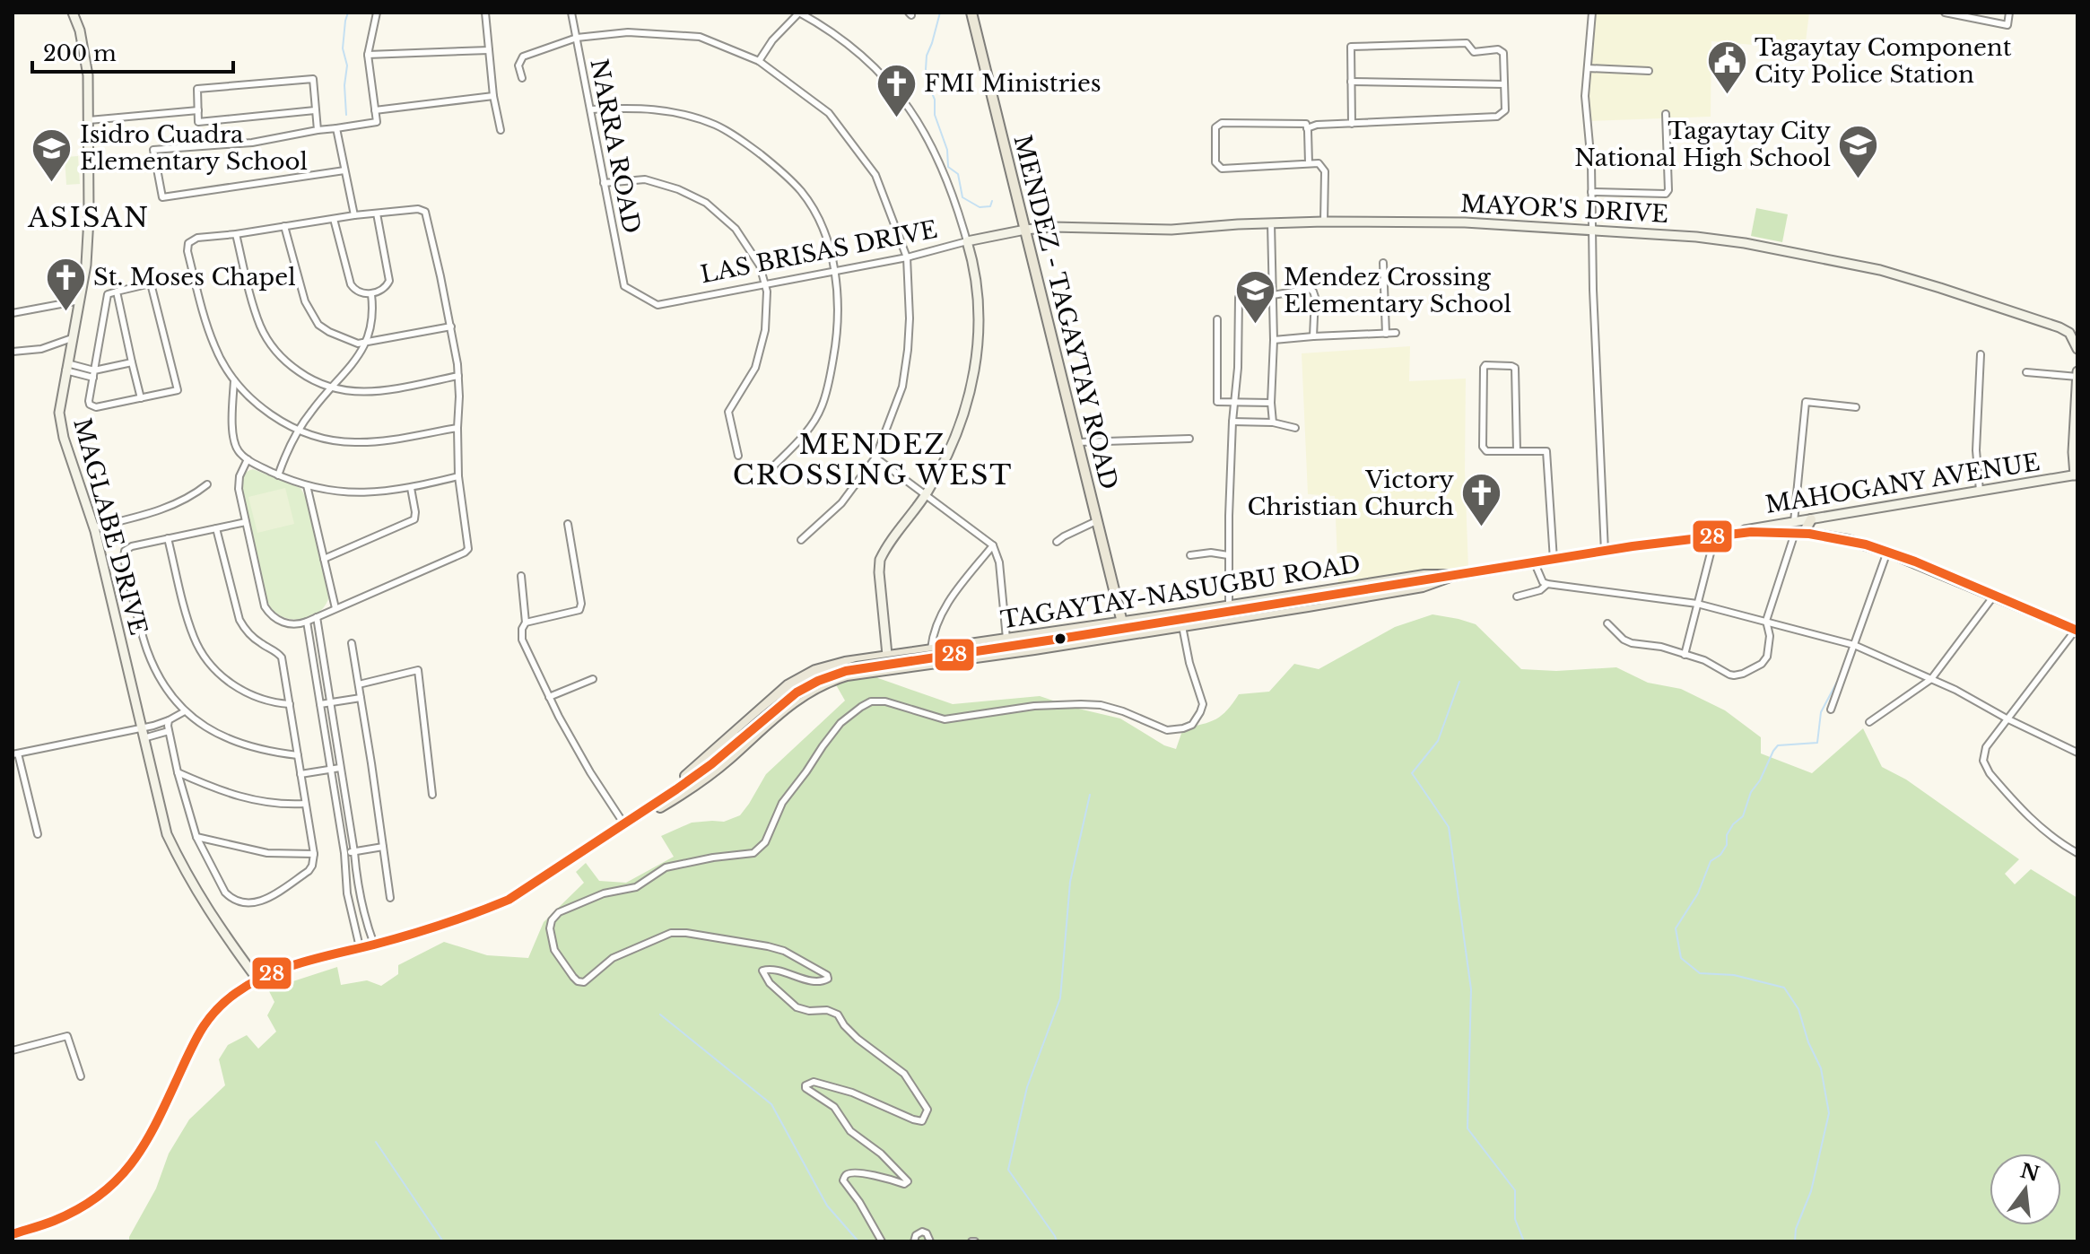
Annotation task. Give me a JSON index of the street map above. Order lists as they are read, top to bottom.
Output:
{
  "streets": {
    "main road": ["MENDEZ - TAGAYTAY ROAD", "TAGAYTAY-NASUGBU ROAD"],
    "street": [
      "NARRA ROAD",
      "MAYOR'S DRIVE",
      "LAS BRISAS DRIVE",
      "MAHOGANY AVENUE",
      "MAGLABE DRIVE"
    ]
  },
  "crossings": [
    ["NARRA ROAD", "LAS BRISAS DRIVE"],
    ["MAYOR'S DRIVE", "LAS BRISAS DRIVE"],
    ["MAYOR'S DRIVE", "MENDEZ - TAGAYTAY ROAD"],
    ["LAS BRISAS DRIVE", "MENDEZ - TAGAYTAY ROAD"],
    ["MENDEZ - TAGAYTAY ROAD", "TAGAYTAY-NASUGBU ROAD"],
    ["MAHOGANY AVENUE", "TAGAYTAY-NASUGBU ROAD"],
    ["MAGLABE DRIVE", "TAGAYTAY-NASUGBU ROAD"]
  ],
  "districts": ["ASISAN", "MENDEZ CROSSING WEST"],
  "places": {
    "public building": ["Tagaytay Component City Police Station"],
    "church": ["FMI Ministries", "St. Moses Chapel", "Victory Christian Church"],
    "school or university": ["Tagaytay City National High School", "Isidro Cuadra Elementary School", "Mendez Crossing Elementary School"]
  },
  "lines": ["transit line 28"],
  "scale_bar": "200 m",
  "north": "top"
}
